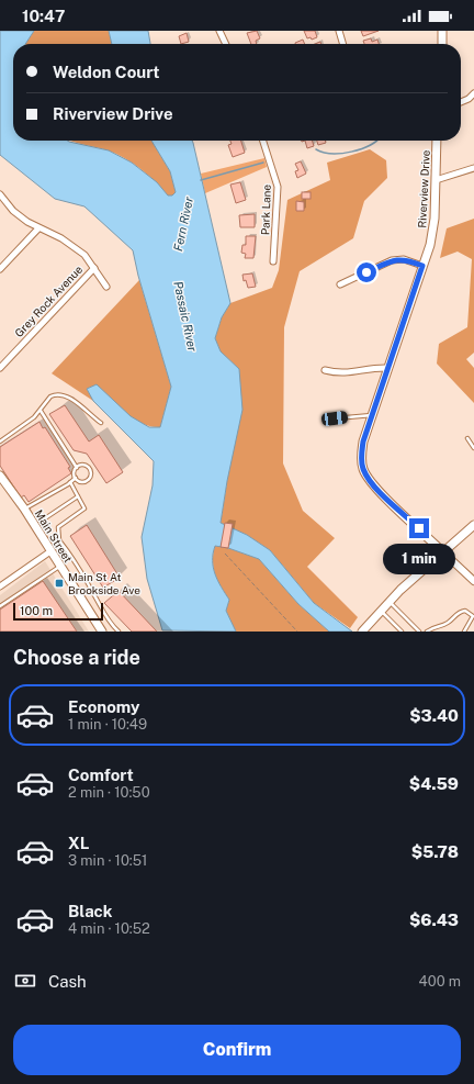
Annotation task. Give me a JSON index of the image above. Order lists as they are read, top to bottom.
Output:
{
  "streets": {
    "main road": ["Riverview Drive", "Main Street"],
    "street": ["Park Lane", "Grey Rock Avenue"]
  },
  "water": ["Fern River", "Passaic River"],
  "places": {
    "transit": ["Main St At Brookside Ave"]
  },
  "scale_bar": "100 m",
  "page": {
    "status": "10:47",
    "banner": ["Weldon Court", "Riverview Drive"],
    "bubble": "1 min",
    "scale": "100 m",
    "heading": "Choose a ride",
    "list": [
      {
        "name": "Economy",
        "note": "1 min · 10:49",
        "value": "$3.40"
      },
      {
        "name": "Comfort",
        "note": "2 min · 10:50",
        "value": "$4.59"
      },
      {
        "name": "XL",
        "note": "3 min · 10:51",
        "value": "$5.78"
      },
      {
        "name": "Black",
        "note": "4 min · 10:52",
        "value": "$6.43"
      }
    ],
    "pay": ["Cash", "400 m"],
    "buttons": "Confirm"
  }
}
